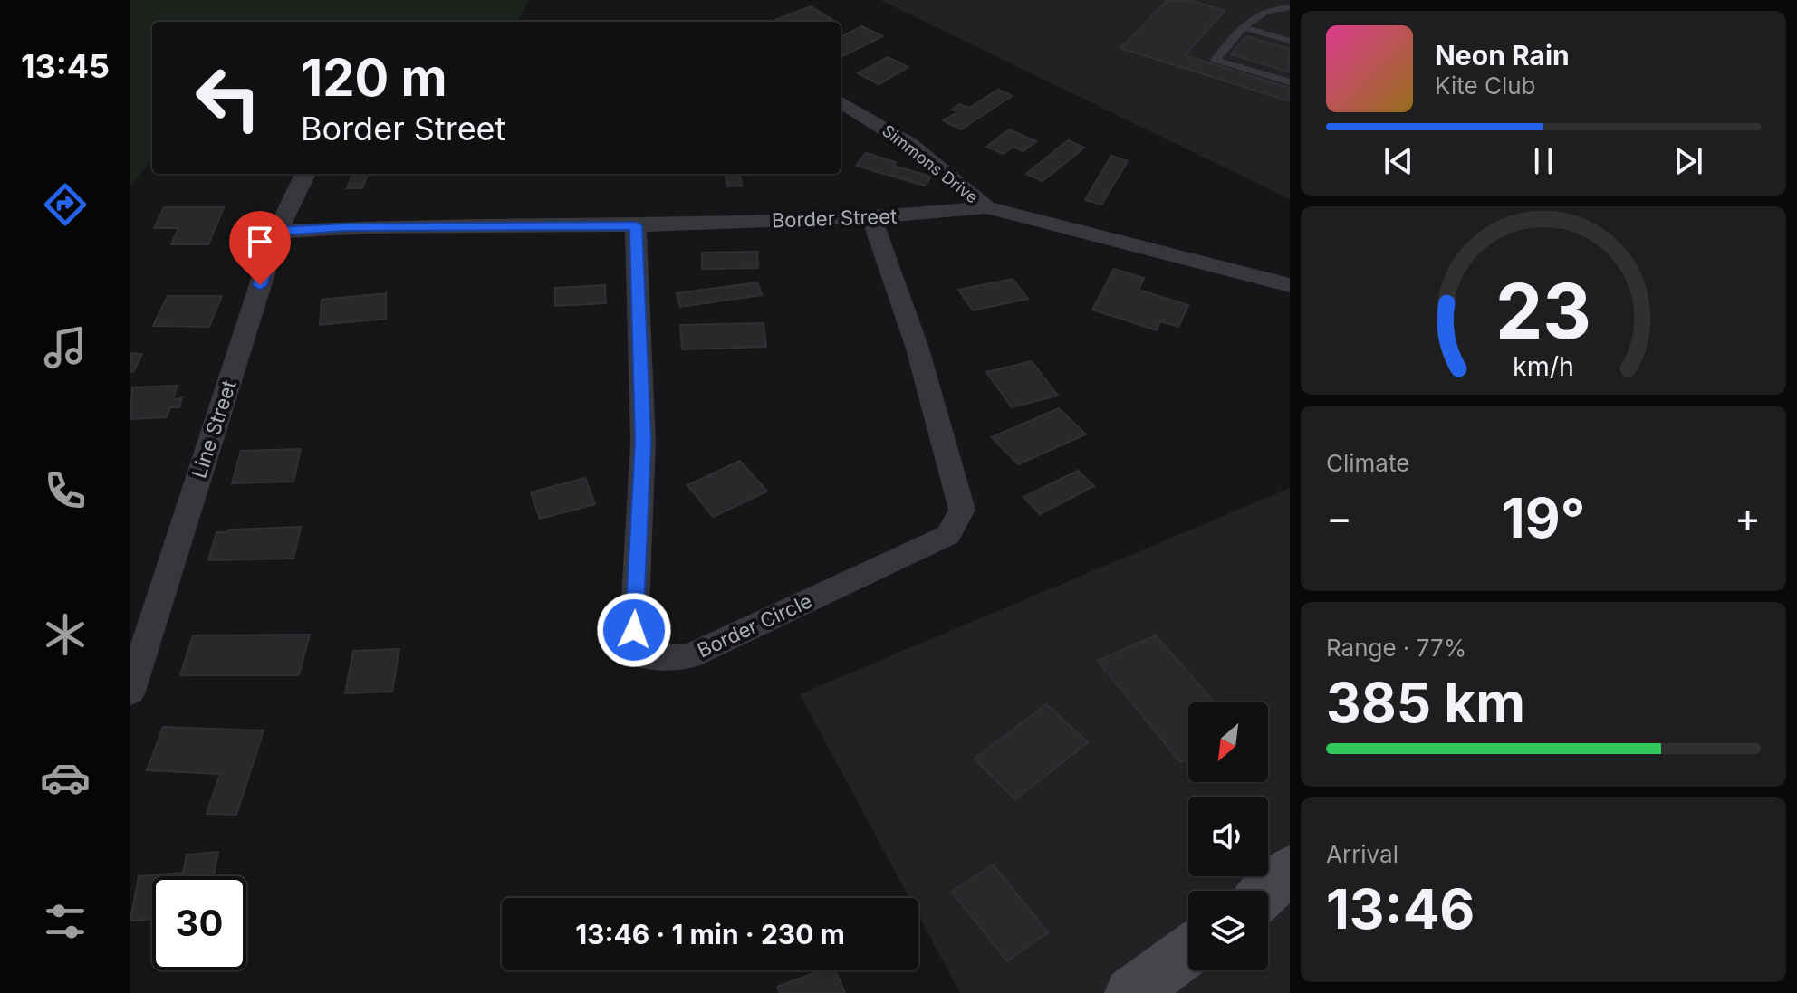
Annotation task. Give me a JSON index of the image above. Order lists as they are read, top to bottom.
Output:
{
  "streets": {
    "street": [
      "Simmons Drive",
      "Border Street",
      "Line Street",
      "Border Circle"
    ]
  },
  "crossings": [
    ["Simmons Drive", "Border Street"],
    ["Border Street", "Line Street"],
    ["Border Street", "Border Circle"]
  ],
  "north": "bottom left",
  "page": {
    "tabs": "13:45",
    "turn": ["120 m", "Border Street"],
    "song": ["Neon Rain", "Kite Club"],
    "tile": [
      "Climate",
      ["Range · 77%", "385 km"],
      ["Arrival", "13:46"]
    ],
    "heat": ["−", "19°", "+"],
    "limit": "30",
    "trip": "13:46 · 1 min · 230 m",
    "gauge": ["23", "km/h"]
  }
}
